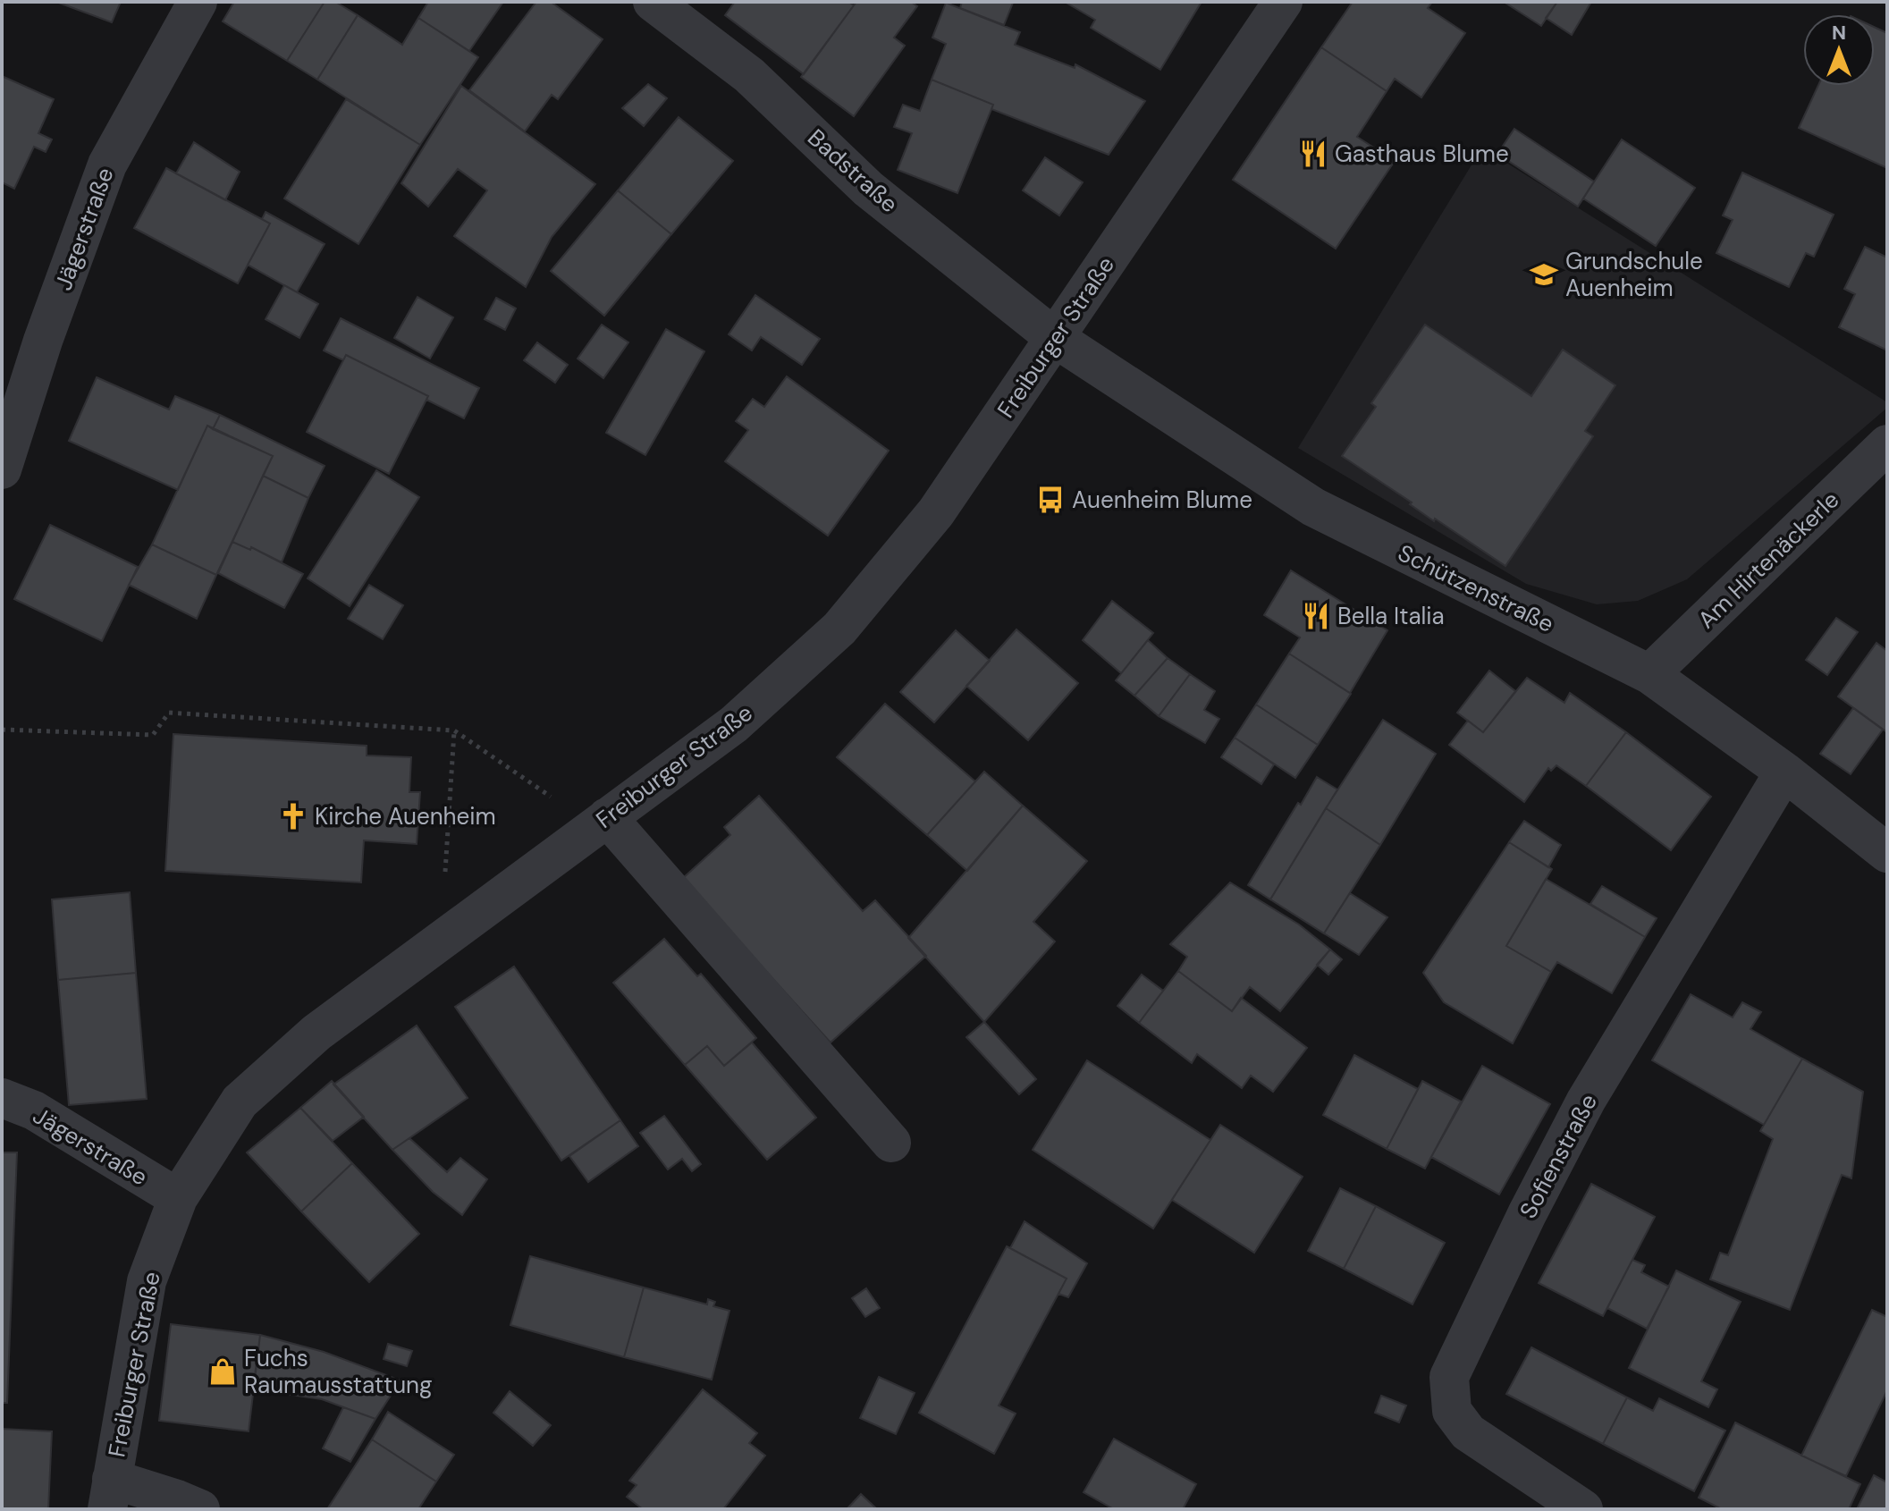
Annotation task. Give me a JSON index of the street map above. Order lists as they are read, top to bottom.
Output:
{
  "streets": {
    "street": [
      "Badstraße",
      "Jägerstraße",
      "Freiburger Straße",
      "Am Hirtenäckerle",
      "Schützenstraße",
      "Sofienstraße"
    ]
  },
  "crossings": [
    ["Badstraße", "Freiburger Straße"],
    ["Badstraße", "Schützenstraße"],
    ["Jägerstraße", "Freiburger Straße"],
    ["Freiburger Straße", "Schützenstraße"],
    ["Am Hirtenäckerle", "Schützenstraße"],
    ["Schützenstraße", "Sofienstraße"]
  ],
  "places": {
    "restaurant": ["Gasthaus Blume", "Bella Italia"],
    "school or university": ["Grundschule Auenheim"],
    "bus stop": ["Auenheim Blume"],
    "church": ["Kirche Auenheim"],
    "shop": ["Fuchs Raumausstattung"]
  },
  "north": "top"
}
